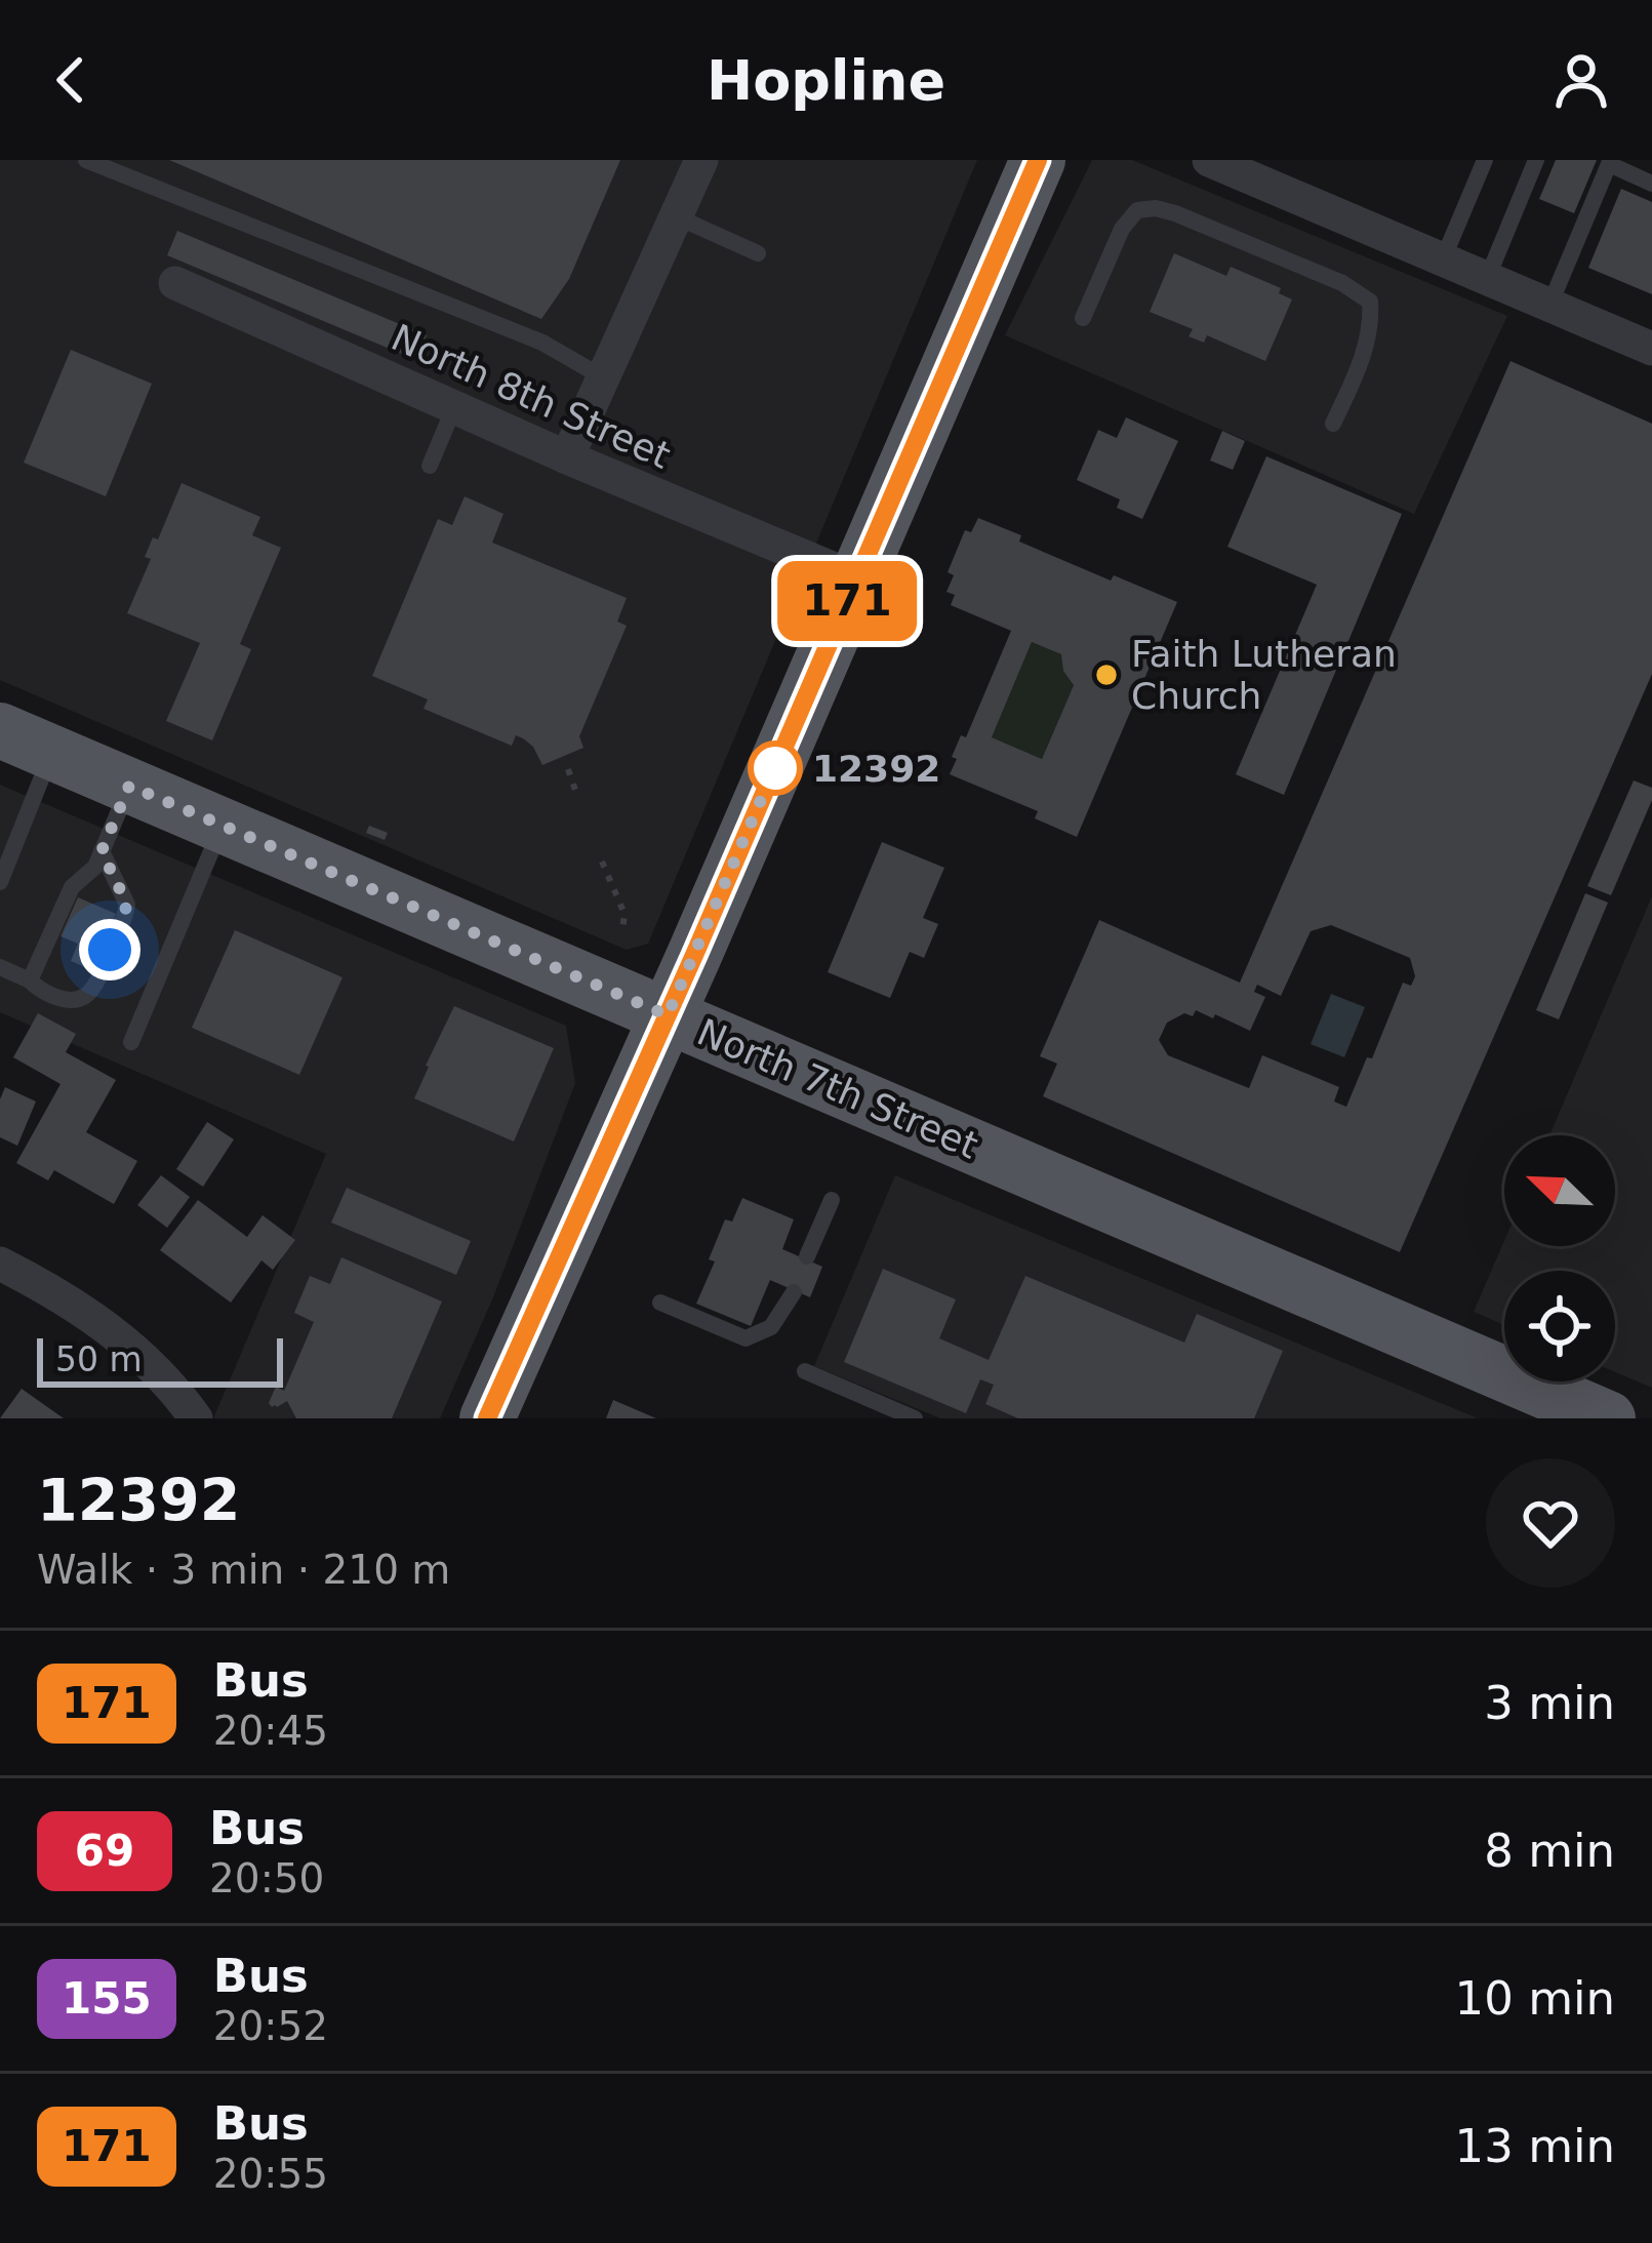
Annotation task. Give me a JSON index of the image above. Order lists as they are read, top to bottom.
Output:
{
  "streets": {
    "main road": ["North 7th Street"],
    "street": ["North 8th Street"]
  },
  "places": ["Faith Lutheran Church", "12392"],
  "lines": ["bus line 171"],
  "scale_bar": "50 m",
  "north": "top left",
  "page": {
    "header": "Hopline",
    "on_map": "171",
    "scale": "50 m",
    "heading": ["12392", "Walk · 3 min · 210 m"],
    "list": [
      {
        "mark": "171",
        "name": "Bus",
        "note": "20:45",
        "value": "3 min"
      },
      {
        "mark": "69",
        "name": "Bus",
        "note": "20:50",
        "value": "8 min"
      },
      {
        "mark": "155",
        "name": "Bus",
        "note": "20:52",
        "value": "10 min"
      },
      {
        "mark": "171",
        "name": "Bus",
        "note": "20:55",
        "value": "13 min"
      }
    ]
  }
}
